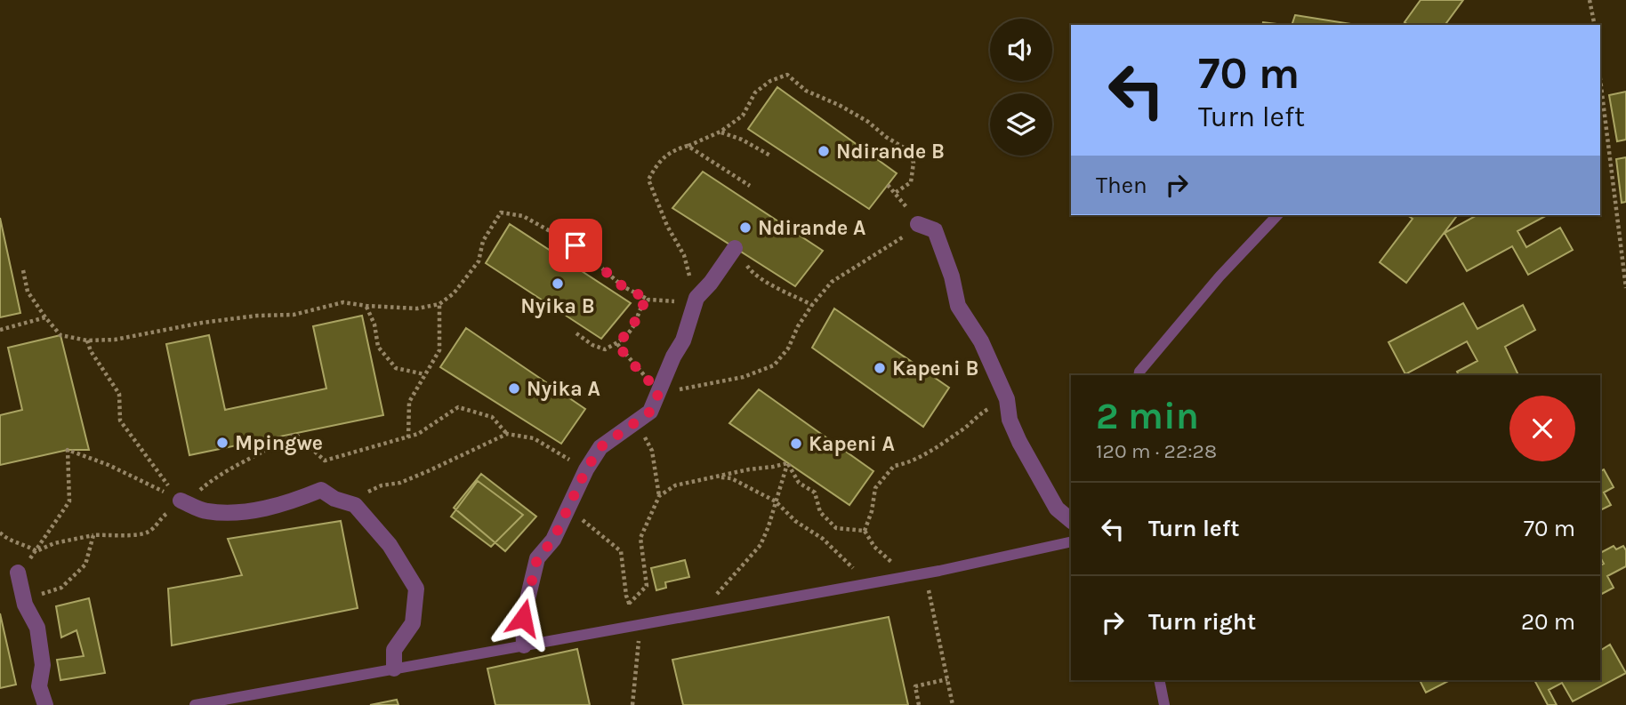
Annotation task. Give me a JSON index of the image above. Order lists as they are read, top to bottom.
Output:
{
  "places": [
    "Ndirande B",
    "Ndirande A",
    "Nyika B",
    "Kapeni B",
    "Nyika A",
    "Mpingwe",
    "Kapeni A"
  ],
  "page": {
    "turn": ["70 m", "Turn left"],
    "then": "Then",
    "heading": ["2 min", "120 m · 22:28"],
    "list": [
      {
        "name": "Turn left",
        "value": "70 m"
      },
      {
        "name": "Turn right",
        "value": "20 m"
      }
    ]
  }
}
